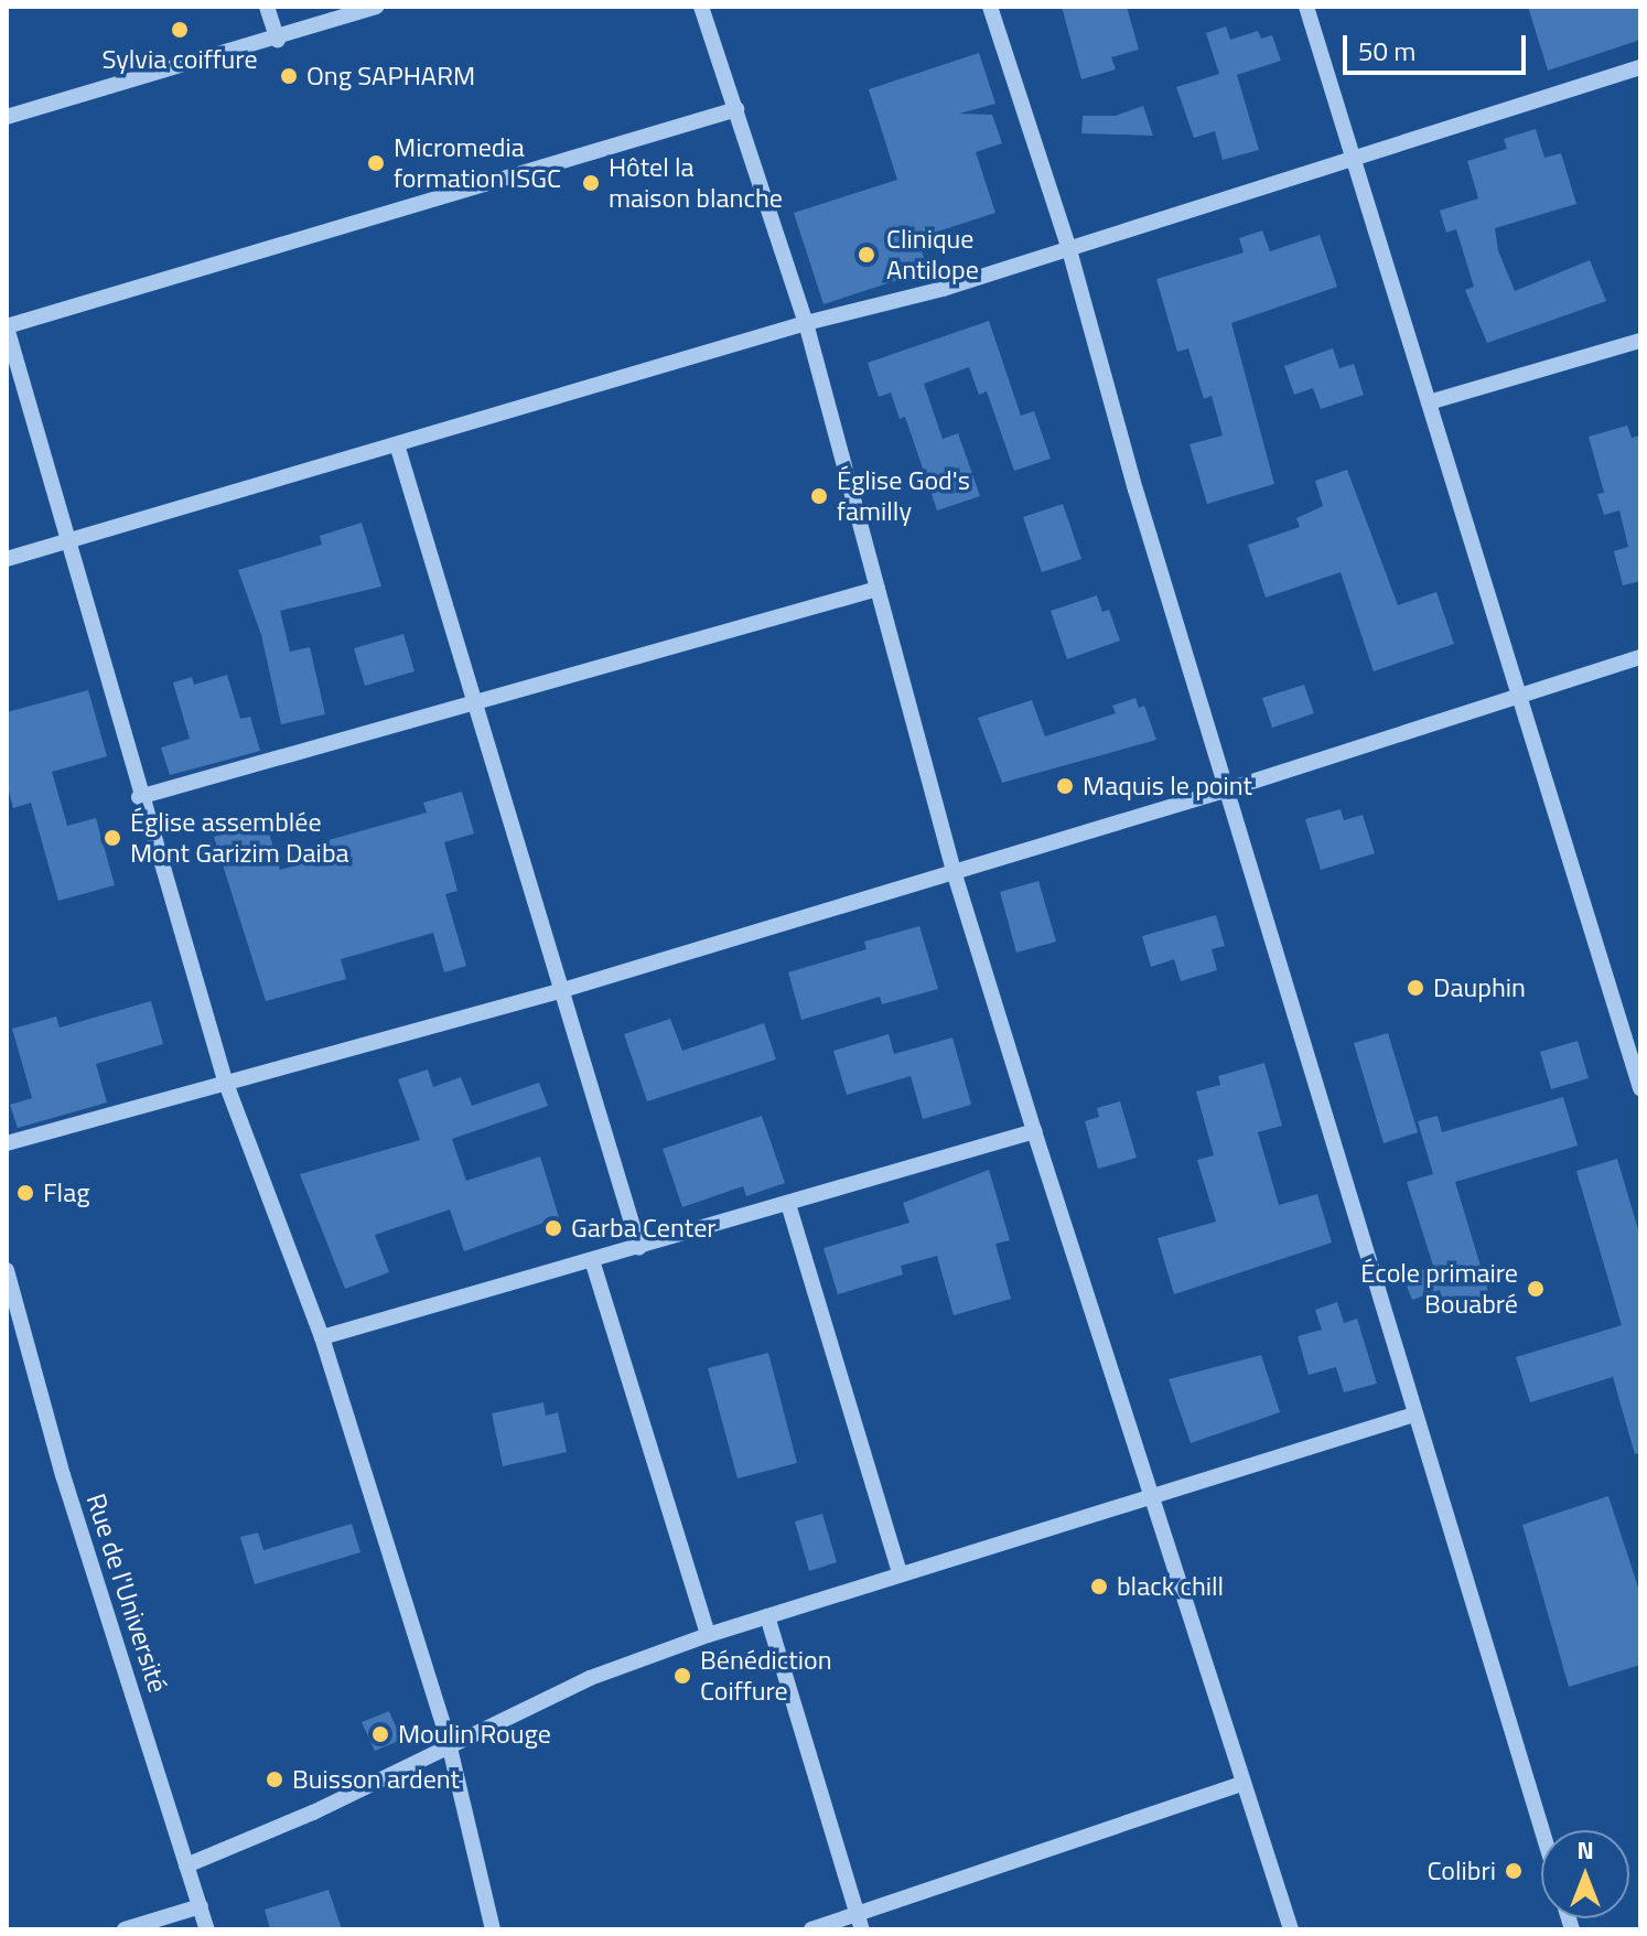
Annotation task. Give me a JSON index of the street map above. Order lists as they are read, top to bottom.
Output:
{
  "streets": {
    "street": ["Rue de l'Université"]
  },
  "places": [
    "Sylvia coiffure",
    "Ong SAPHARM",
    "Micromedia formation ISGC",
    "Hôtel la maison blanche",
    "Clinique Antilope",
    "Église God's familly",
    "Maquis le point",
    "Église assemblée Mont Garizim Daiba",
    "Dauphin",
    "Flag",
    "Garba Center",
    "École primaire Bouabré",
    "black chill",
    "Bénédiction Coiffure",
    "Moulin Rouge",
    "Buisson ardent",
    "Colibri"
  ],
  "scale_bar": "50 m",
  "north": "top"
}
